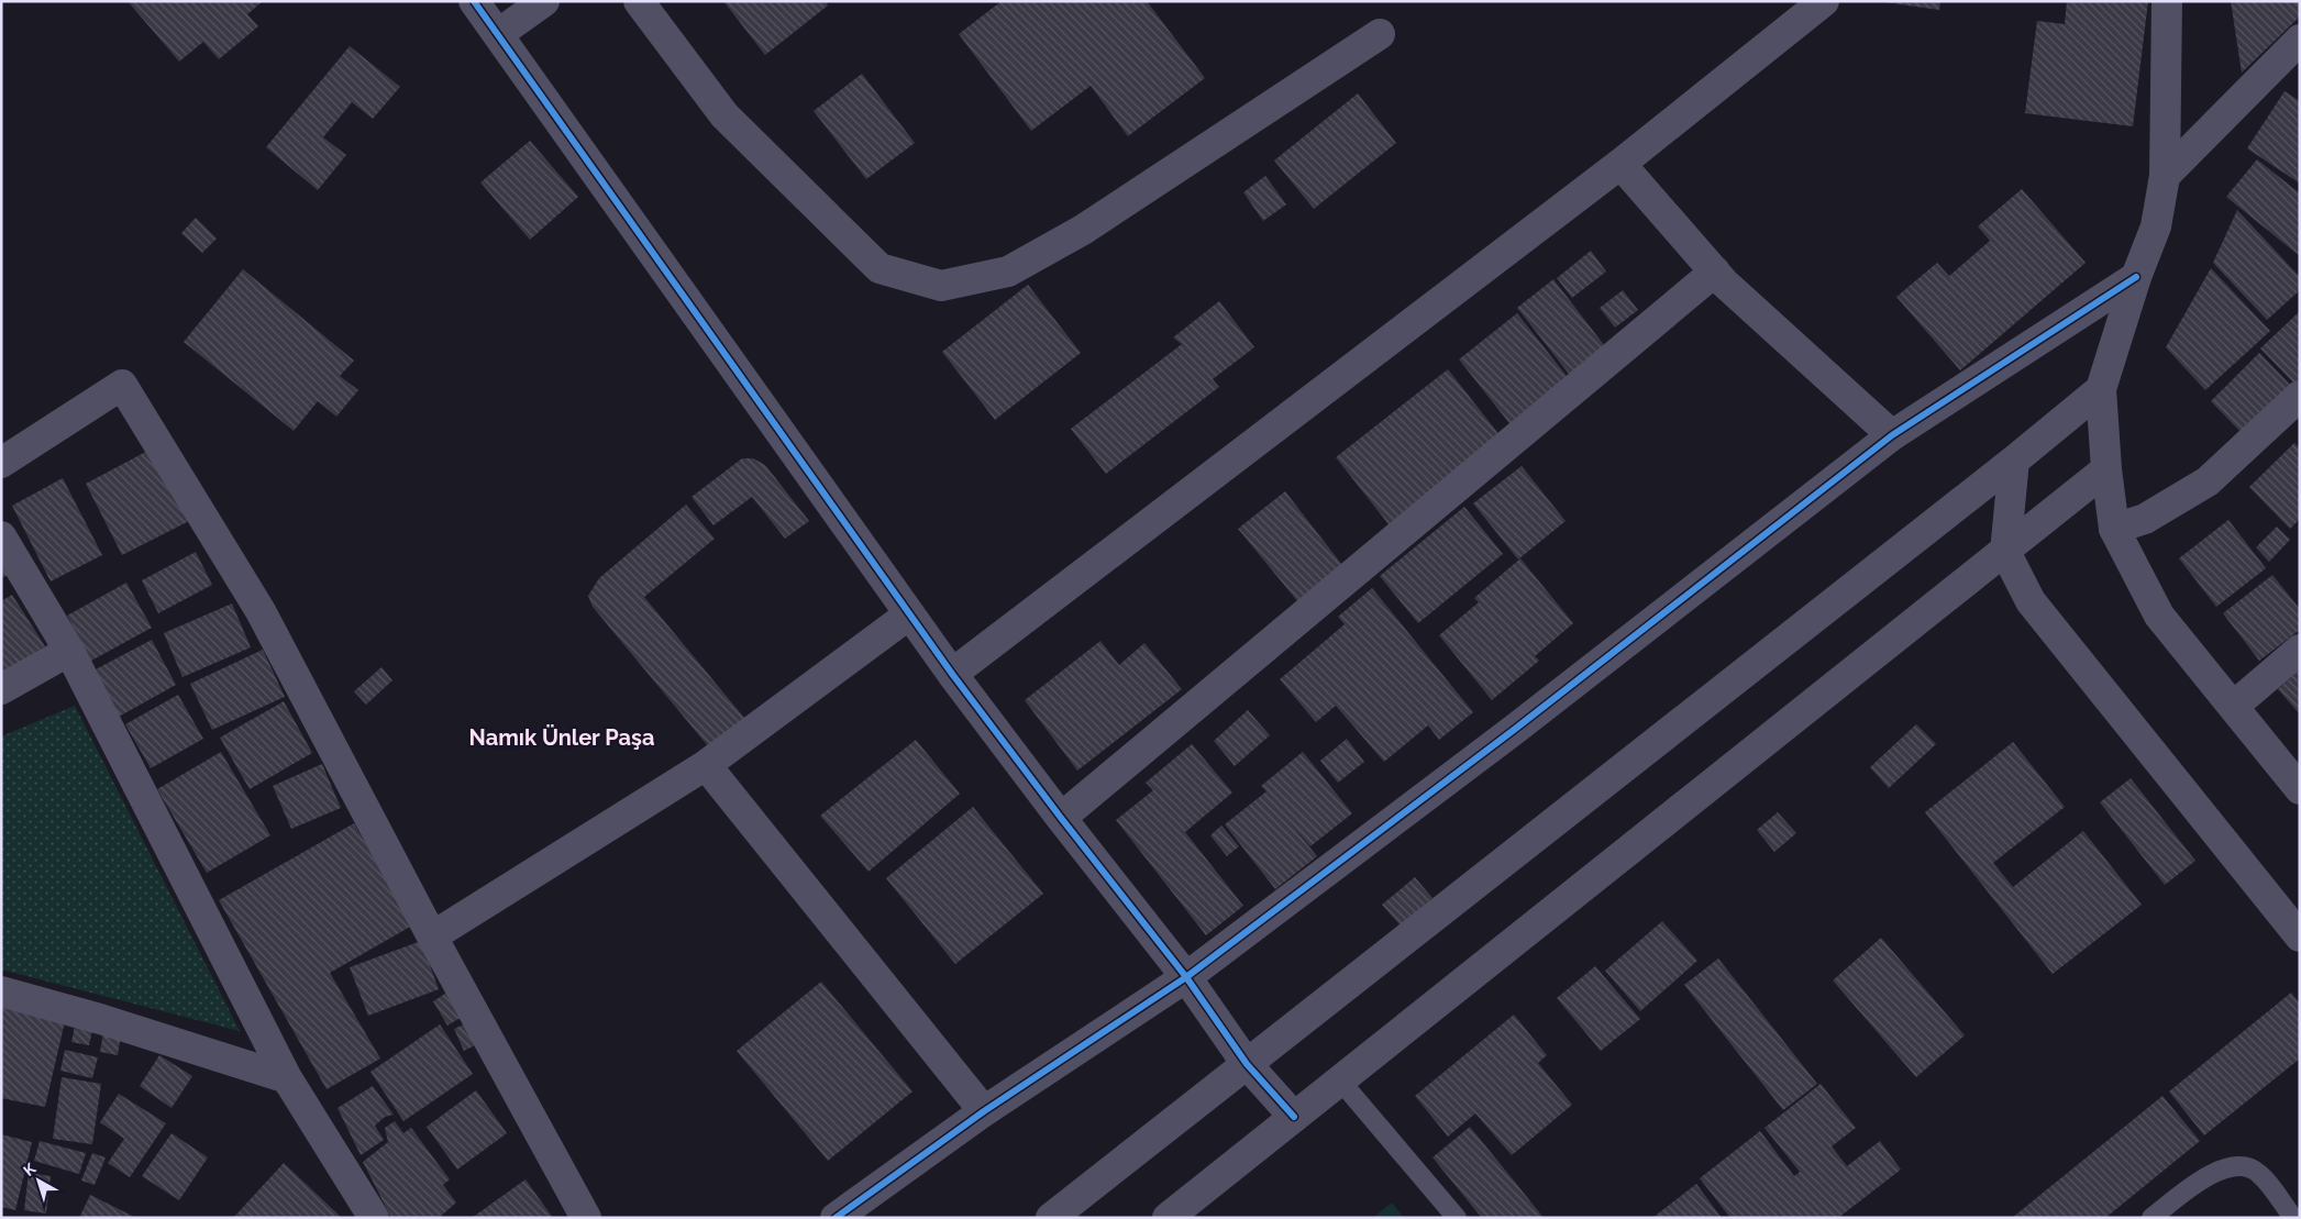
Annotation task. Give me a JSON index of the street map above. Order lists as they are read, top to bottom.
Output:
{
  "districts": ["Namık Ünler Paşa"],
  "north": "top left"
}
